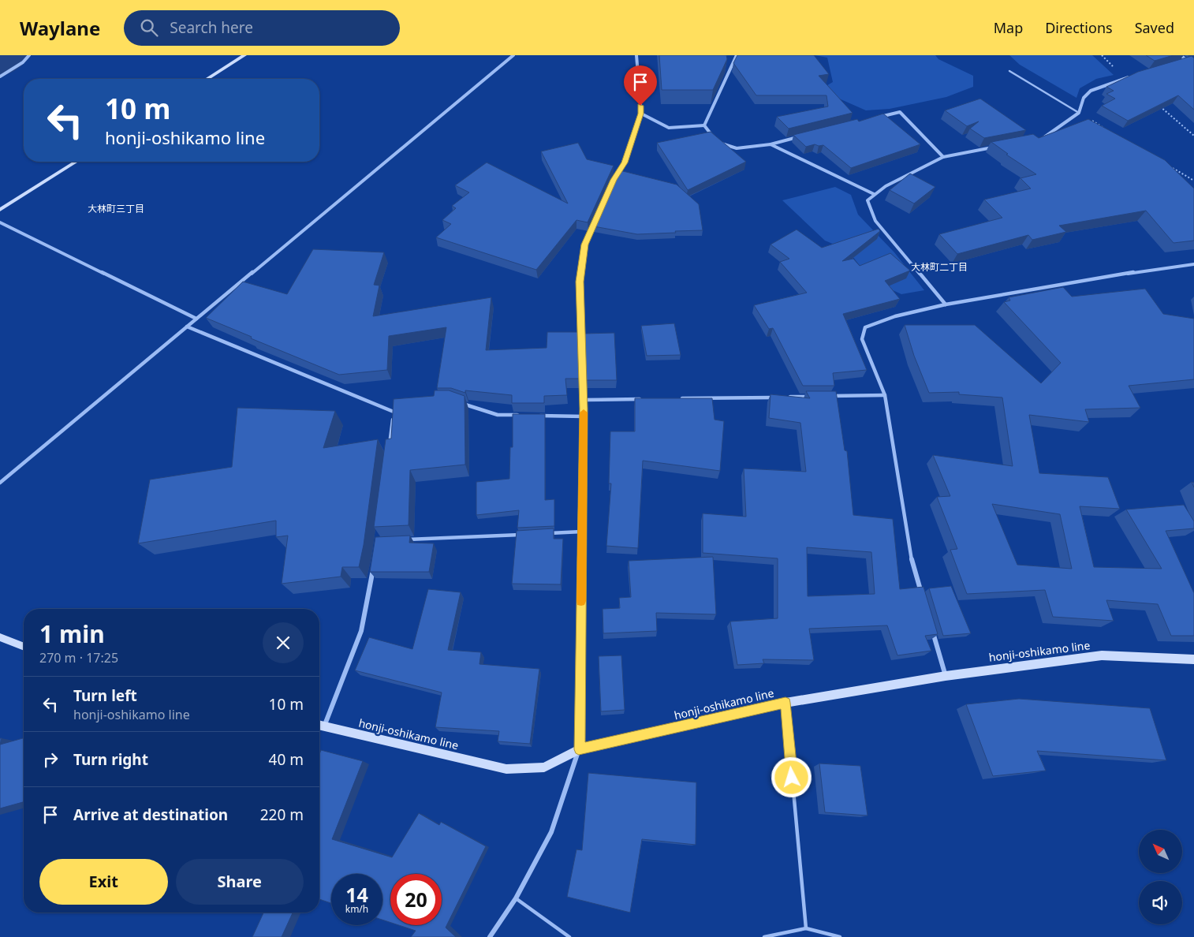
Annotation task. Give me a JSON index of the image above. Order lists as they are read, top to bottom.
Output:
{
  "streets": {
    "main road": ["honji-oshikamo line"]
  },
  "districts": ["大林町三丁目", "大林町二丁目"],
  "north": "top left",
  "page": {
    "header": "Waylane",
    "search": "Search here",
    "nav": ["Map", "Directions", "Saved"],
    "turn": ["10 m", "honji-oshikamo line"],
    "heading": ["1 min", "270 m · 17:25"],
    "list": [
      {
        "name": "Turn left",
        "note": "honji-oshikamo line",
        "value": "10 m"
      },
      {
        "name": "Turn right",
        "value": "40 m"
      },
      {
        "name": "Arrive at destination",
        "value": "220 m"
      }
    ],
    "buttons": ["Exit", "Share"],
    "speed": "14 km/h",
    "limit": "20"
  }
}
